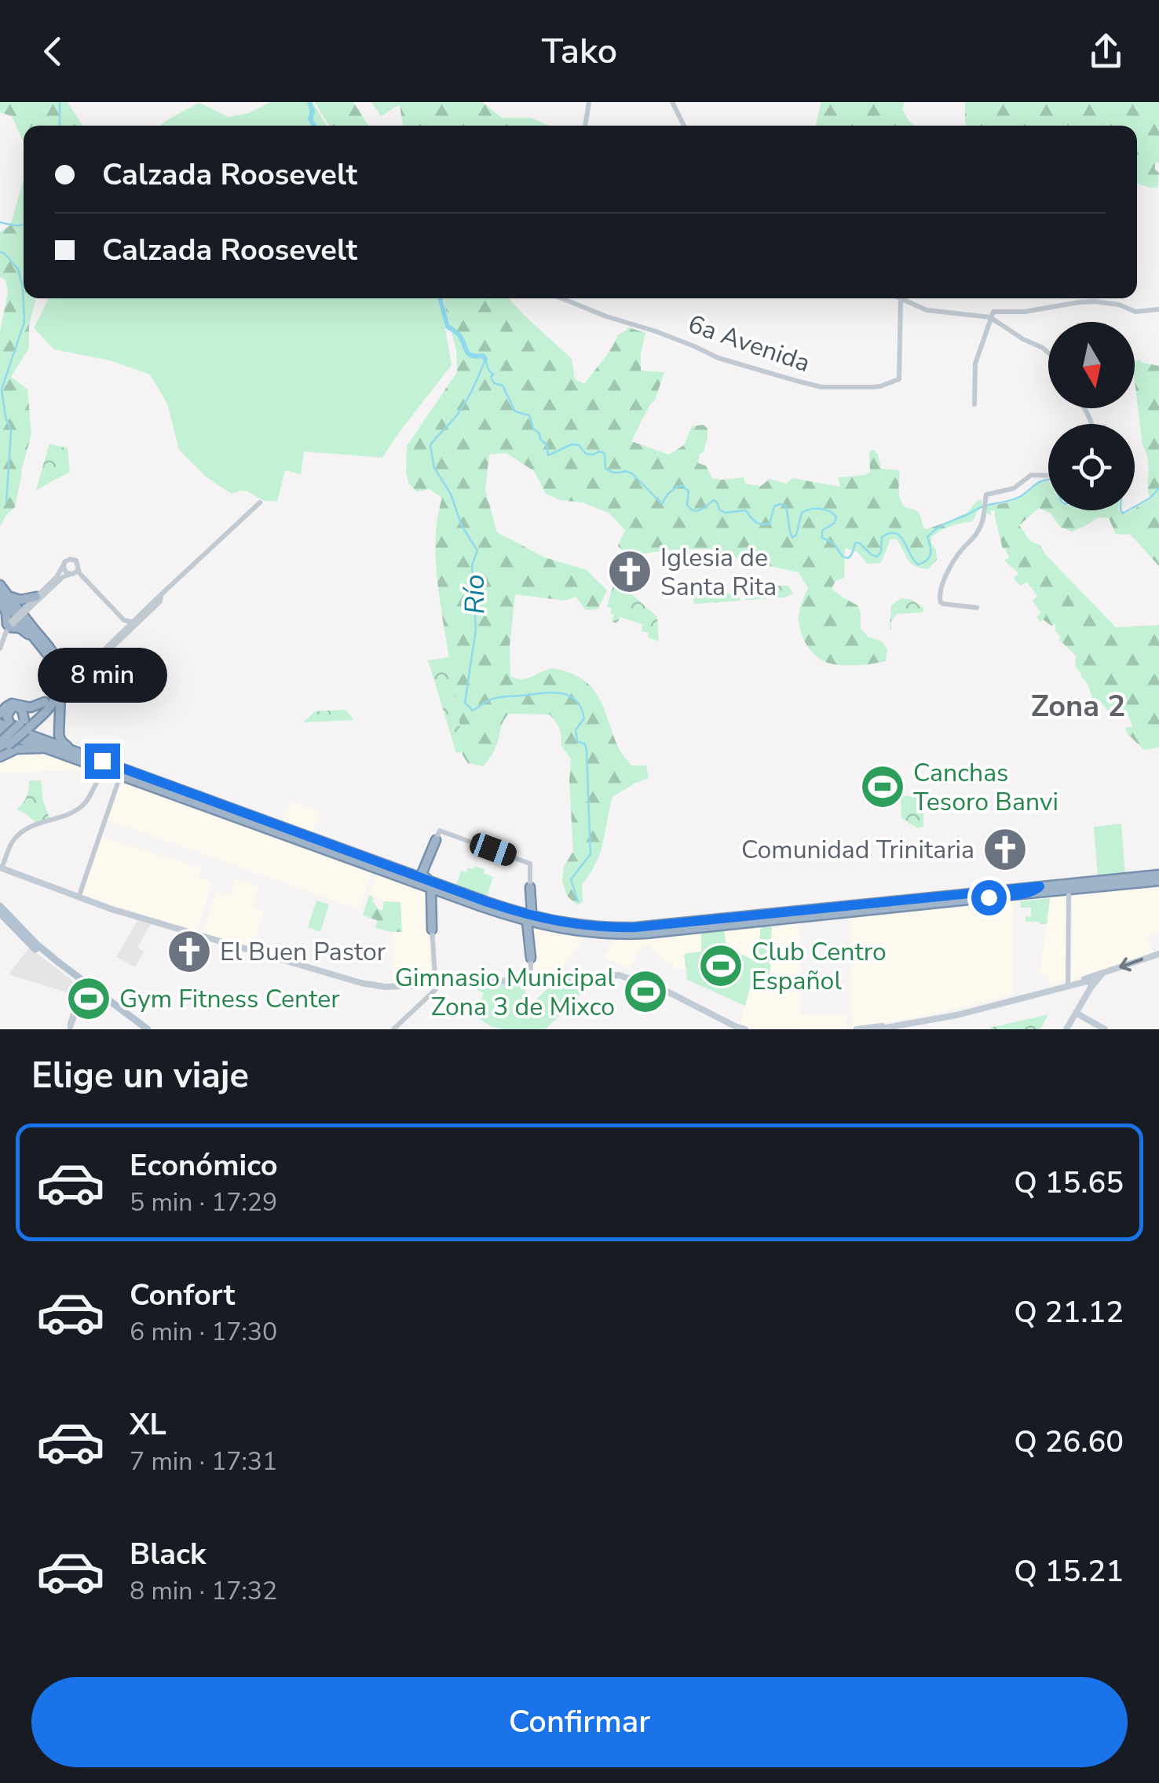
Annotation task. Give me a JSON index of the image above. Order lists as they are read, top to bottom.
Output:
{
  "streets": {
    "street": ["6a Avenida"]
  },
  "districts": ["Zona 2"],
  "water": ["Río"],
  "places": {
    "church": ["Iglesia de Santa Rita", "Comunidad Trinitaria", "El Buen Pastor"],
    "sports": [
      "Canchas Tesoro Banvi",
      "Club Centro Español",
      "Gimnasio Municipal Zona 3 de Mixco",
      "Gym Fitness Center"
    ]
  },
  "north": "bottom",
  "page": {
    "header": "Tako",
    "banner": ["Calzada Roosevelt", "Calzada Roosevelt"],
    "bubble": "8 min",
    "heading": "Elige un viaje",
    "list": [
      {
        "name": "Económico",
        "note": "5 min · 17:29",
        "value": "Q 15.65"
      },
      {
        "name": "Confort",
        "note": "6 min · 17:30",
        "value": "Q 21.12"
      },
      {
        "name": "XL",
        "note": "7 min · 17:31",
        "value": "Q 26.60"
      },
      {
        "name": "Black",
        "note": "8 min · 17:32",
        "value": "Q 15.21"
      }
    ],
    "buttons": "Confirmar"
  }
}
